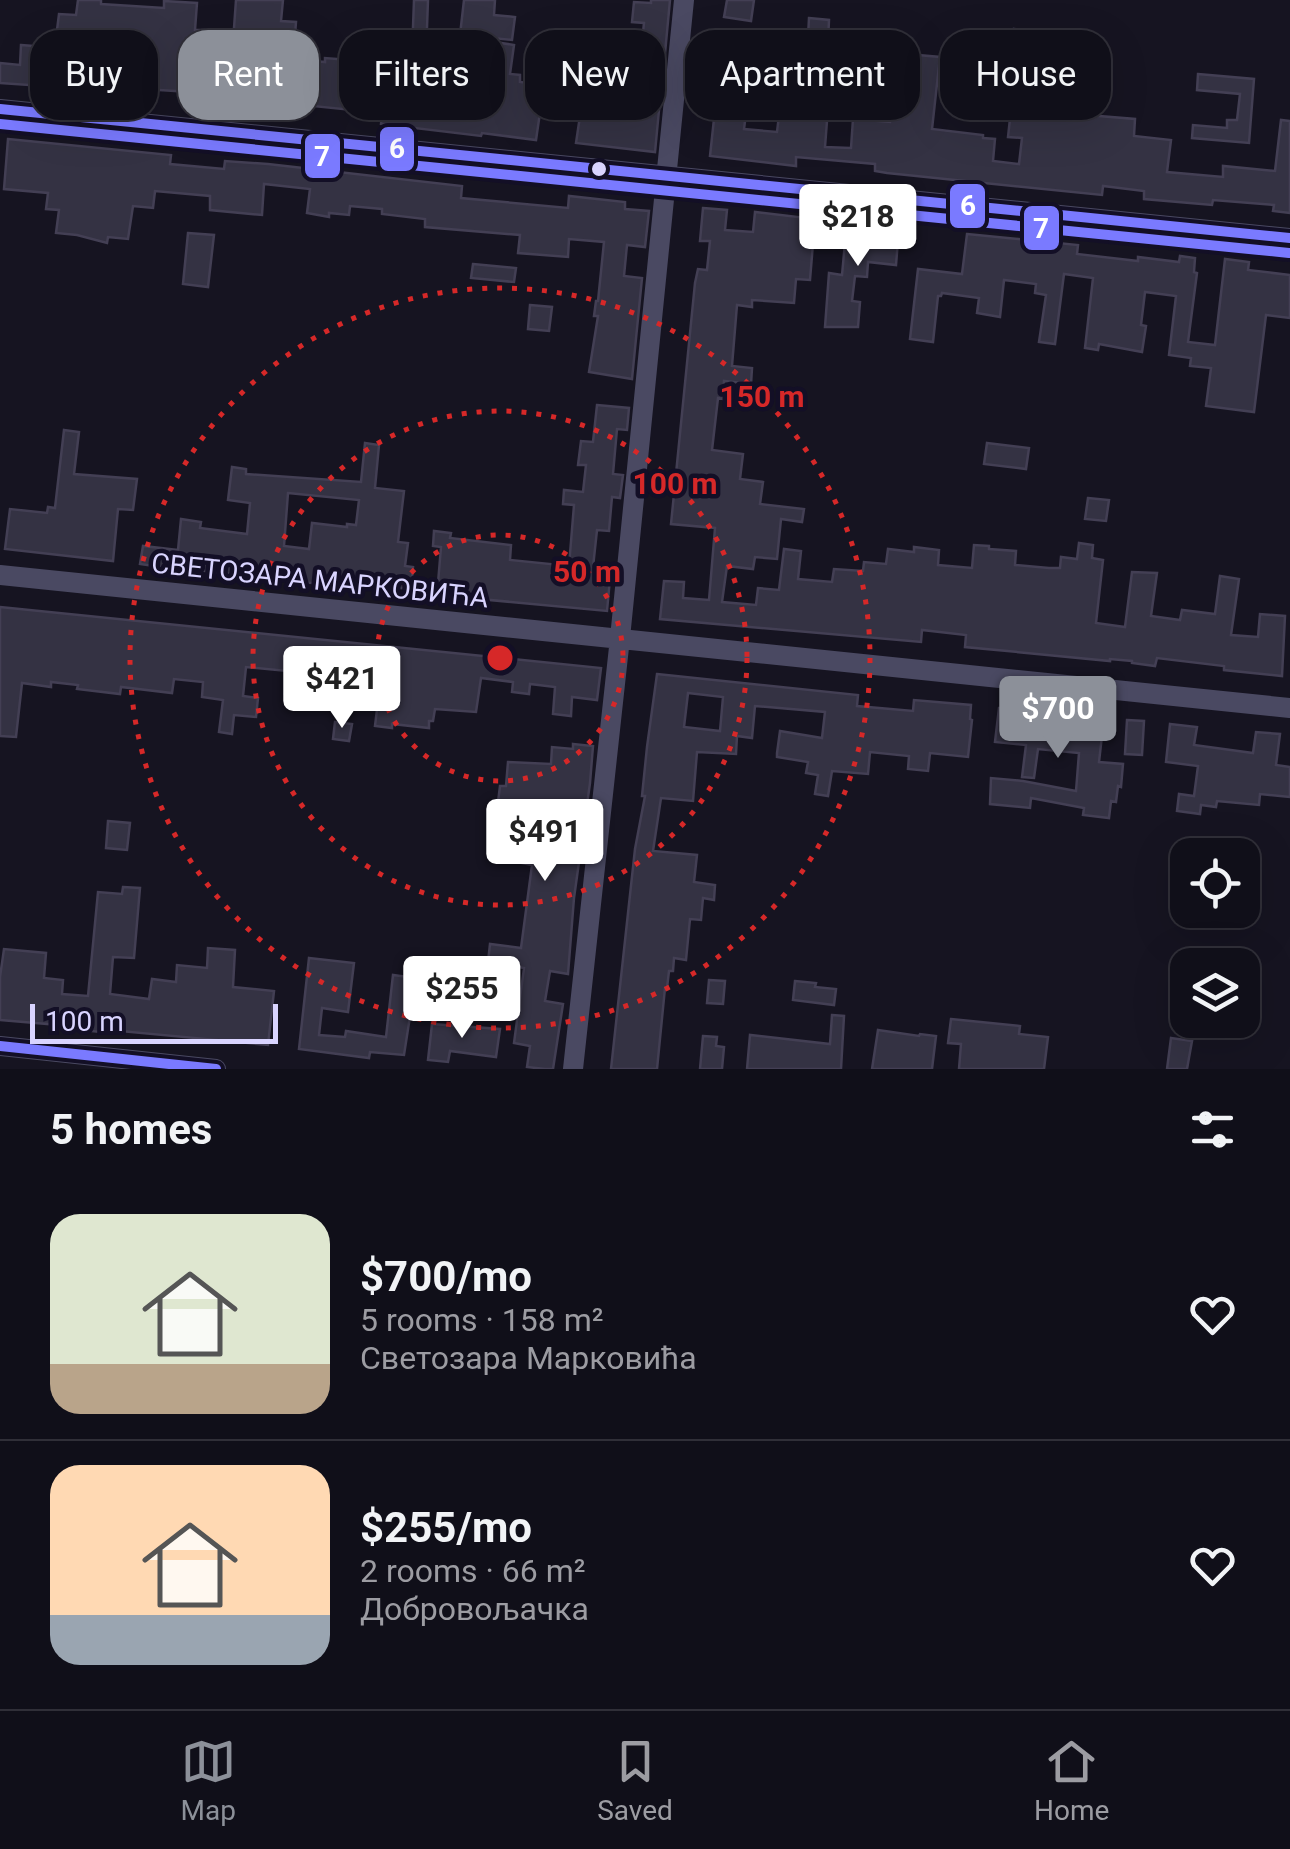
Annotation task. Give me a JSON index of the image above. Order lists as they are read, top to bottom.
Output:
{
  "streets": {
    "street": ["СВЕТОЗАРА МАРКОВИЋА"]
  },
  "lines": ["transit line 6", "transit line 7"],
  "scale_bar": "100 m",
  "page": {
    "chip": [
      "Buy",
      "Rent",
      "Filters",
      "New",
      "Apartment",
      "House"
    ],
    "price": [
      "$218",
      "$421",
      "$700",
      "$491",
      "$255"
    ],
    "scale": "100 m",
    "heading": "5 homes",
    "list": [
      {
        "name": "$700/mo",
        "note": "5 rooms · 158 m² · Светозара Марковића"
      },
      {
        "name": "$255/mo",
        "note": "2 rooms · 66 m² · Добровољачка"
      }
    ],
    "tabs": ["Map", "Saved", "Home"]
  },
  "rings": ["150 m", "100 m", "50 m"]
}
